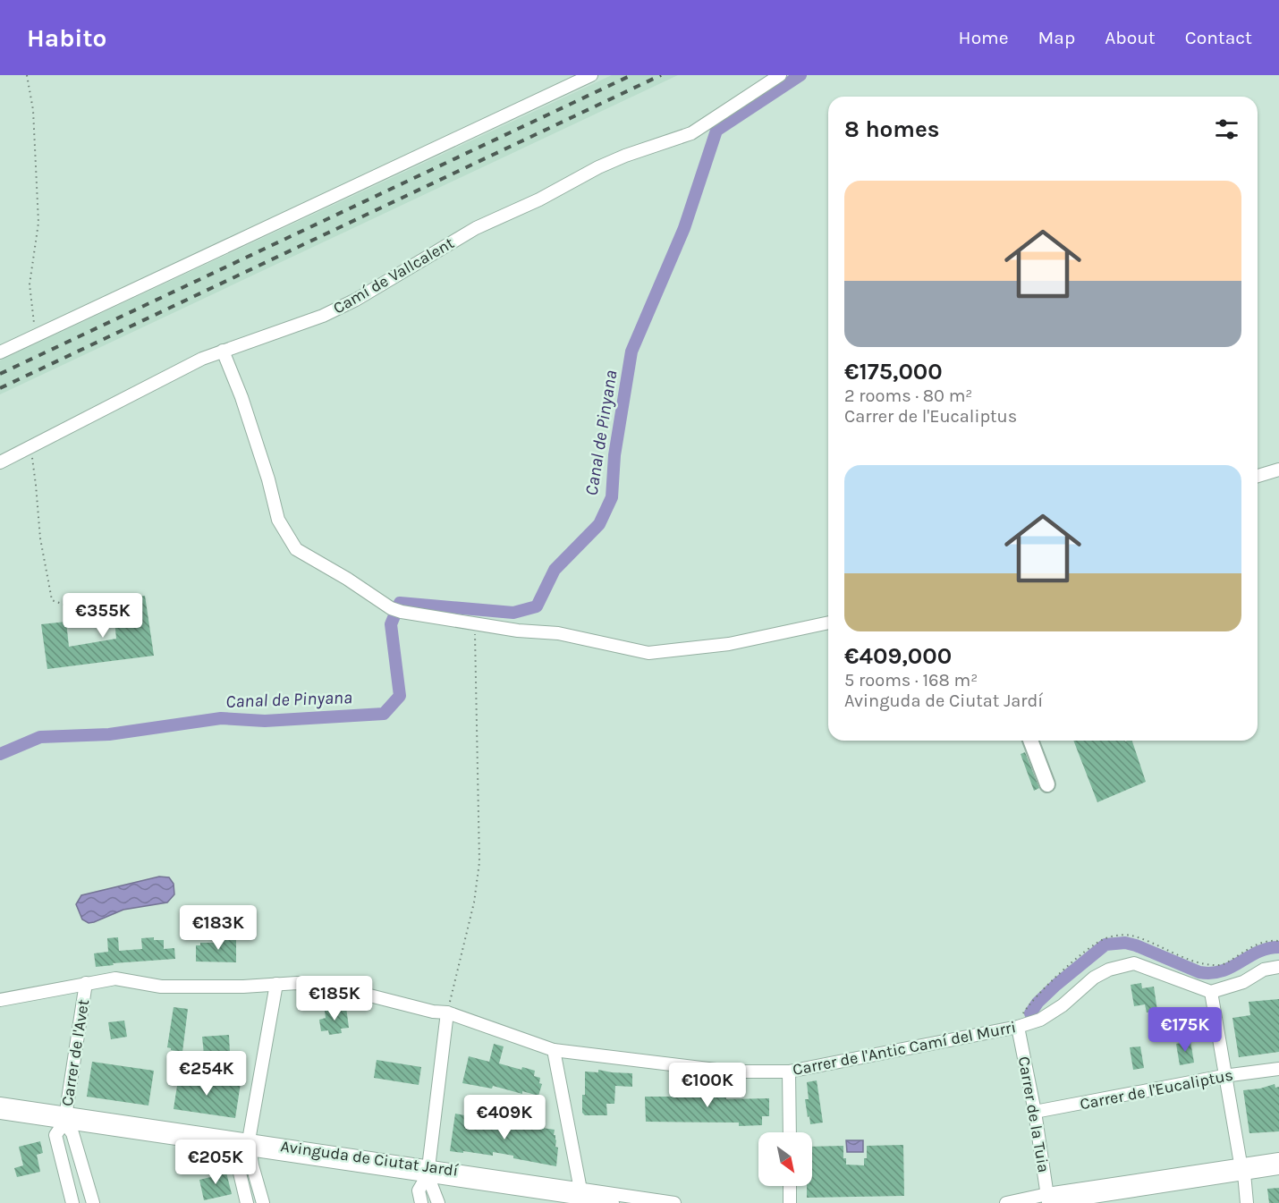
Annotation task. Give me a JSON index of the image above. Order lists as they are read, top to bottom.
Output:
{
  "streets": {
    "street": [
      "Camí de Vallcalent",
      "Carrer de l'Antic Camí del Murri",
      "Carrer de l'Avet",
      "Carrer de l'Eucaliptus",
      "Carrer de la Tuia",
      "Avinguda de Ciutat Jardí"
    ]
  },
  "crossings": [
    ["Carrer de l'Antic Camí del Murri", "Carrer de l'Avet"],
    ["Carrer de l'Antic Camí del Murri", "Carrer de la Tuia"],
    ["Carrer de l'Avet", "Avinguda de Ciutat Jardí"],
    ["Carrer de l'Eucaliptus", "Carrer de la Tuia"]
  ],
  "water": ["Canal de Pinyana"],
  "north": "bottom right",
  "page": {
    "header": "Habito",
    "nav": [
      "Home",
      "Map",
      "About",
      "Contact"
    ],
    "heading": "8 homes",
    "list": [
      {
        "name": "€175,000",
        "note": "2 rooms · 80 m² · Carrer de l'Eucaliptus"
      },
      {
        "name": "€409,000",
        "note": "5 rooms · 168 m² · Avinguda de Ciutat Jardí"
      }
    ],
    "price": [
      "€355K",
      "€183K",
      "€185K",
      "€175K",
      "€254K",
      "€100K",
      "€409K",
      "€205K"
    ]
  }
}
